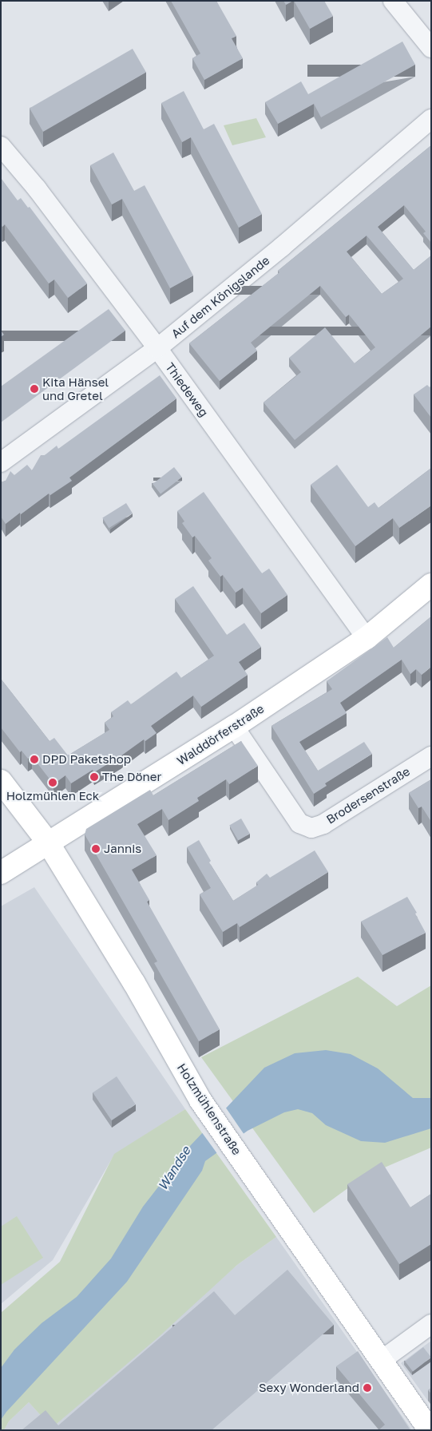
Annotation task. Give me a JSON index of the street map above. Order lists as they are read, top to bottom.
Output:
{
  "streets": {
    "street": [
      "Auf dem Königslande",
      "Thiedeweg",
      "Walddörferstraße",
      "Brodersenstraße",
      "Holzmühlenstraße"
    ]
  },
  "crossings": [
    ["Auf dem Königslande", "Thiedeweg"],
    ["Thiedeweg", "Walddörferstraße"],
    ["Walddörferstraße", "Brodersenstraße"],
    ["Walddörferstraße", "Holzmühlenstraße"]
  ],
  "water": ["Wandse"],
  "places": [
    "Kita Hänsel und Gretel",
    "DPD Paketshop",
    "The Döner",
    "Holzmühlen Eck",
    "Jannis",
    "Sexy Wonderland"
  ]
}
